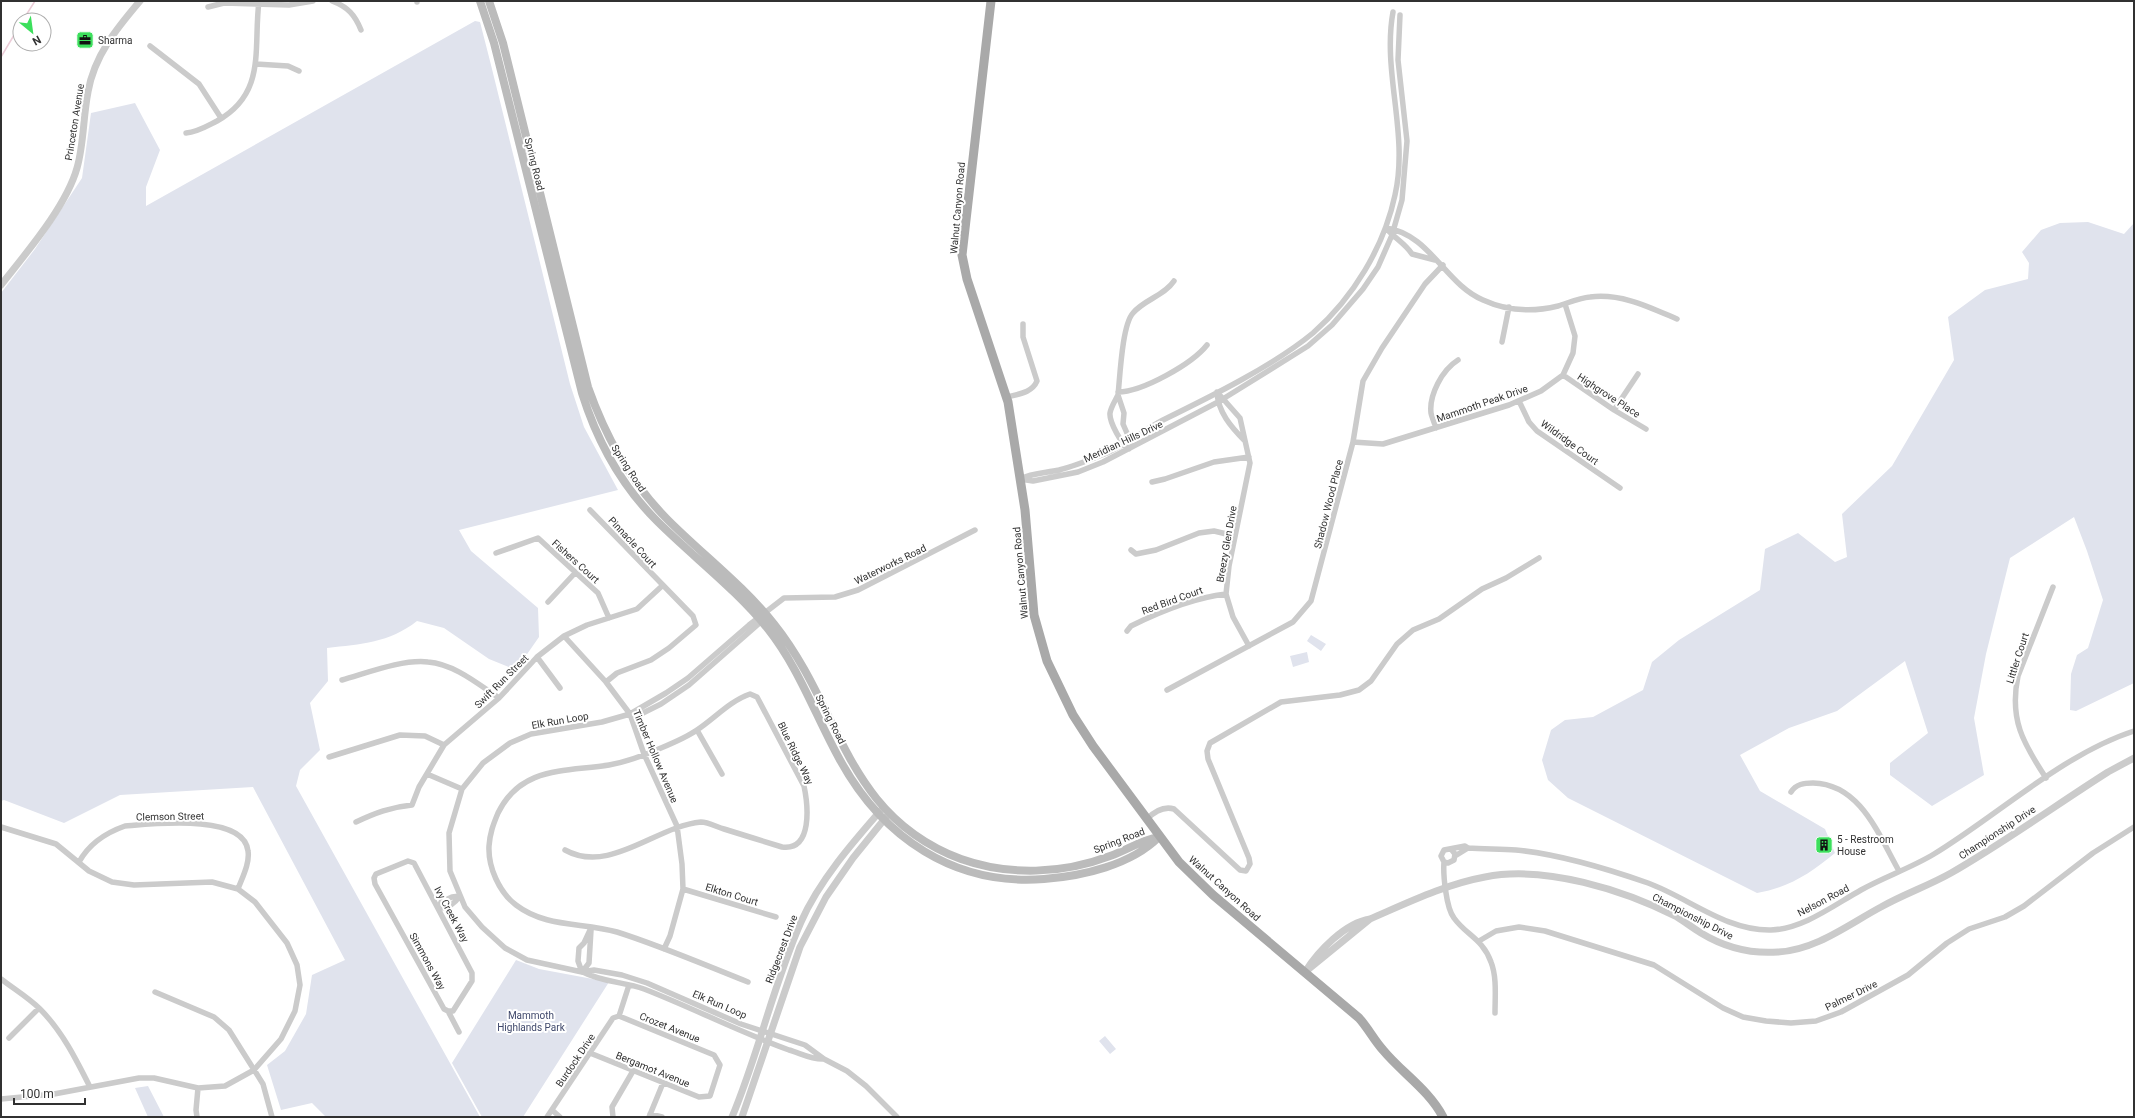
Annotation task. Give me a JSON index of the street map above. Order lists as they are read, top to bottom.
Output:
{
  "streets": {
    "main road": ["Spring Road", "Walnut Canyon Road"],
    "street": [
      "Princeton Avenue",
      "Highgrove Place",
      "Mammoth Peak Drive",
      "Meridian Hills Drive",
      "Wildridge Court",
      "Shadow Wood Place",
      "Pinnacle Court",
      "Breezy Glen Drive",
      "Fishers Court",
      "Waterworks Road",
      "Red Bird Court",
      "Littler Court",
      "Swift Run Street",
      "Elk Run Loop",
      "Blue Ridge Way",
      "Timber Hollow Avenue",
      "Clemson Street",
      "Championship Drive",
      "Elkton Court",
      "Nelson Road",
      "Ivy Creek Way",
      "Ridgecrest Drive",
      "Simmons Way",
      "Palmer Drive",
      "Crozet Avenue",
      "Burdock Drive",
      "Bergamot Avenue"
    ]
  },
  "crossings": [
    ["Spring Road", "Walnut Canyon Road"],
    ["Spring Road", "Waterworks Road"],
    ["Spring Road", "Elk Run Loop"],
    ["Spring Road", "Ridgecrest Drive"],
    ["Walnut Canyon Road", "Meridian Hills Drive"],
    ["Walnut Canyon Road", "Championship Drive"],
    ["Highgrove Place", "Mammoth Peak Drive"],
    ["Mammoth Peak Drive", "Wildridge Court"],
    ["Mammoth Peak Drive", "Shadow Wood Place"],
    ["Meridian Hills Drive", "Breezy Glen Drive"],
    ["Shadow Wood Place", "Breezy Glen Drive"],
    ["Pinnacle Court", "Swift Run Street"],
    ["Pinnacle Court", "Timber Hollow Avenue"],
    ["Breezy Glen Drive", "Red Bird Court"],
    ["Fishers Court", "Swift Run Street"],
    ["Waterworks Road", "Elk Run Loop"],
    ["Littler Court", "Nelson Road"],
    ["Swift Run Street", "Timber Hollow Avenue"],
    ["Elk Run Loop", "Timber Hollow Avenue"],
    ["Elk Run Loop", "Ridgecrest Drive"],
    ["Blue Ridge Way", "Timber Hollow Avenue"],
    ["Timber Hollow Avenue", "Elkton Court"],
    ["Ivy Creek Way", "Simmons Way"],
    ["Crozet Avenue", "Burdock Drive"],
    ["Crozet Avenue", "Bergamot Avenue"],
    ["Burdock Drive", "Bergamot Avenue"]
  ],
  "parks": ["Mammoth Highlands Park"],
  "places": {
    "office": ["Sharma"],
    "building": ["5 - Restroom House"]
  },
  "scale_bar": "100 m",
  "north": "bottom right"
}
